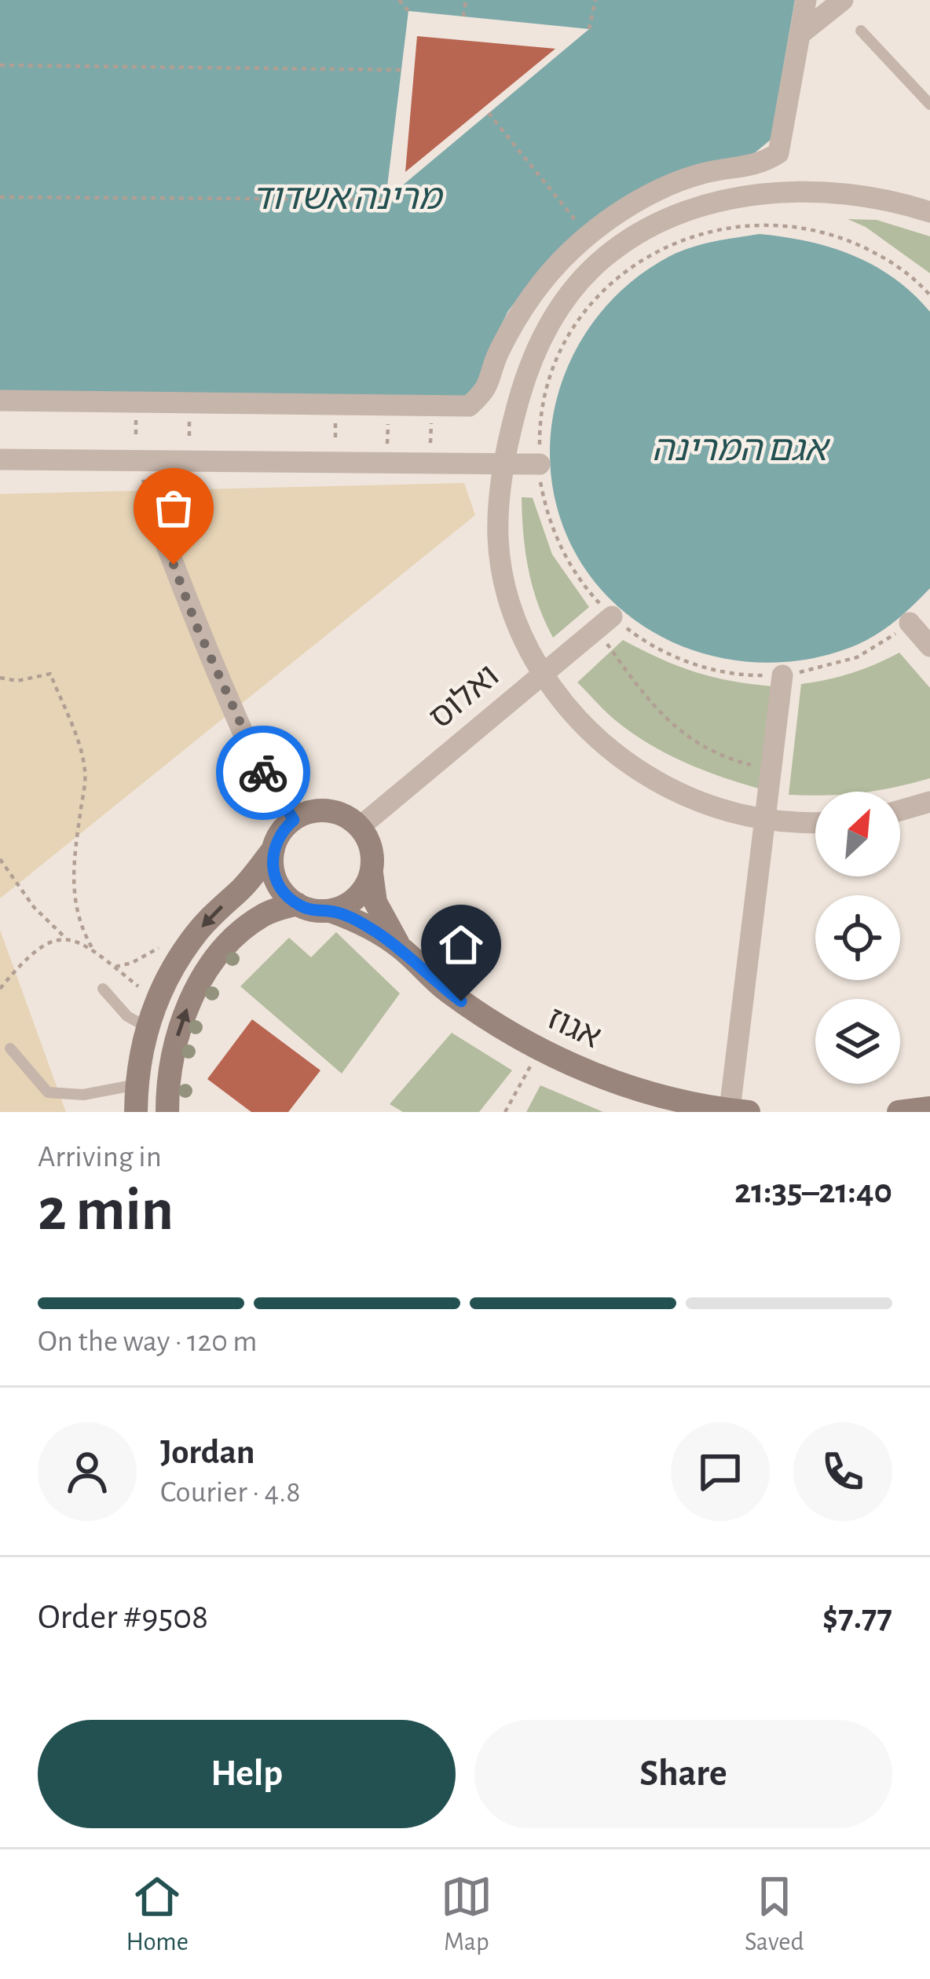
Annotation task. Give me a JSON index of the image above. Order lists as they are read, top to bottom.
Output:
{
  "streets": {
    "street": ["ואלוס", "אגוז"]
  },
  "crossings": [
    ["ואלוס", "אגוז"]
  ],
  "water": ["מרינה אשדוד", "אגם המרינה"],
  "north": "top right",
  "page": {
    "heading": ["2 min", "Arriving in", "21:35–21:40"],
    "panel": [
      "Jordan",
      "Courier · 4.8",
      "Order #9508",
      "$7.77"
    ],
    "bar": "On the way · 120 m",
    "buttons": ["Help", "Share"],
    "tabs": ["Home", "Map", "Saved"]
  }
}
